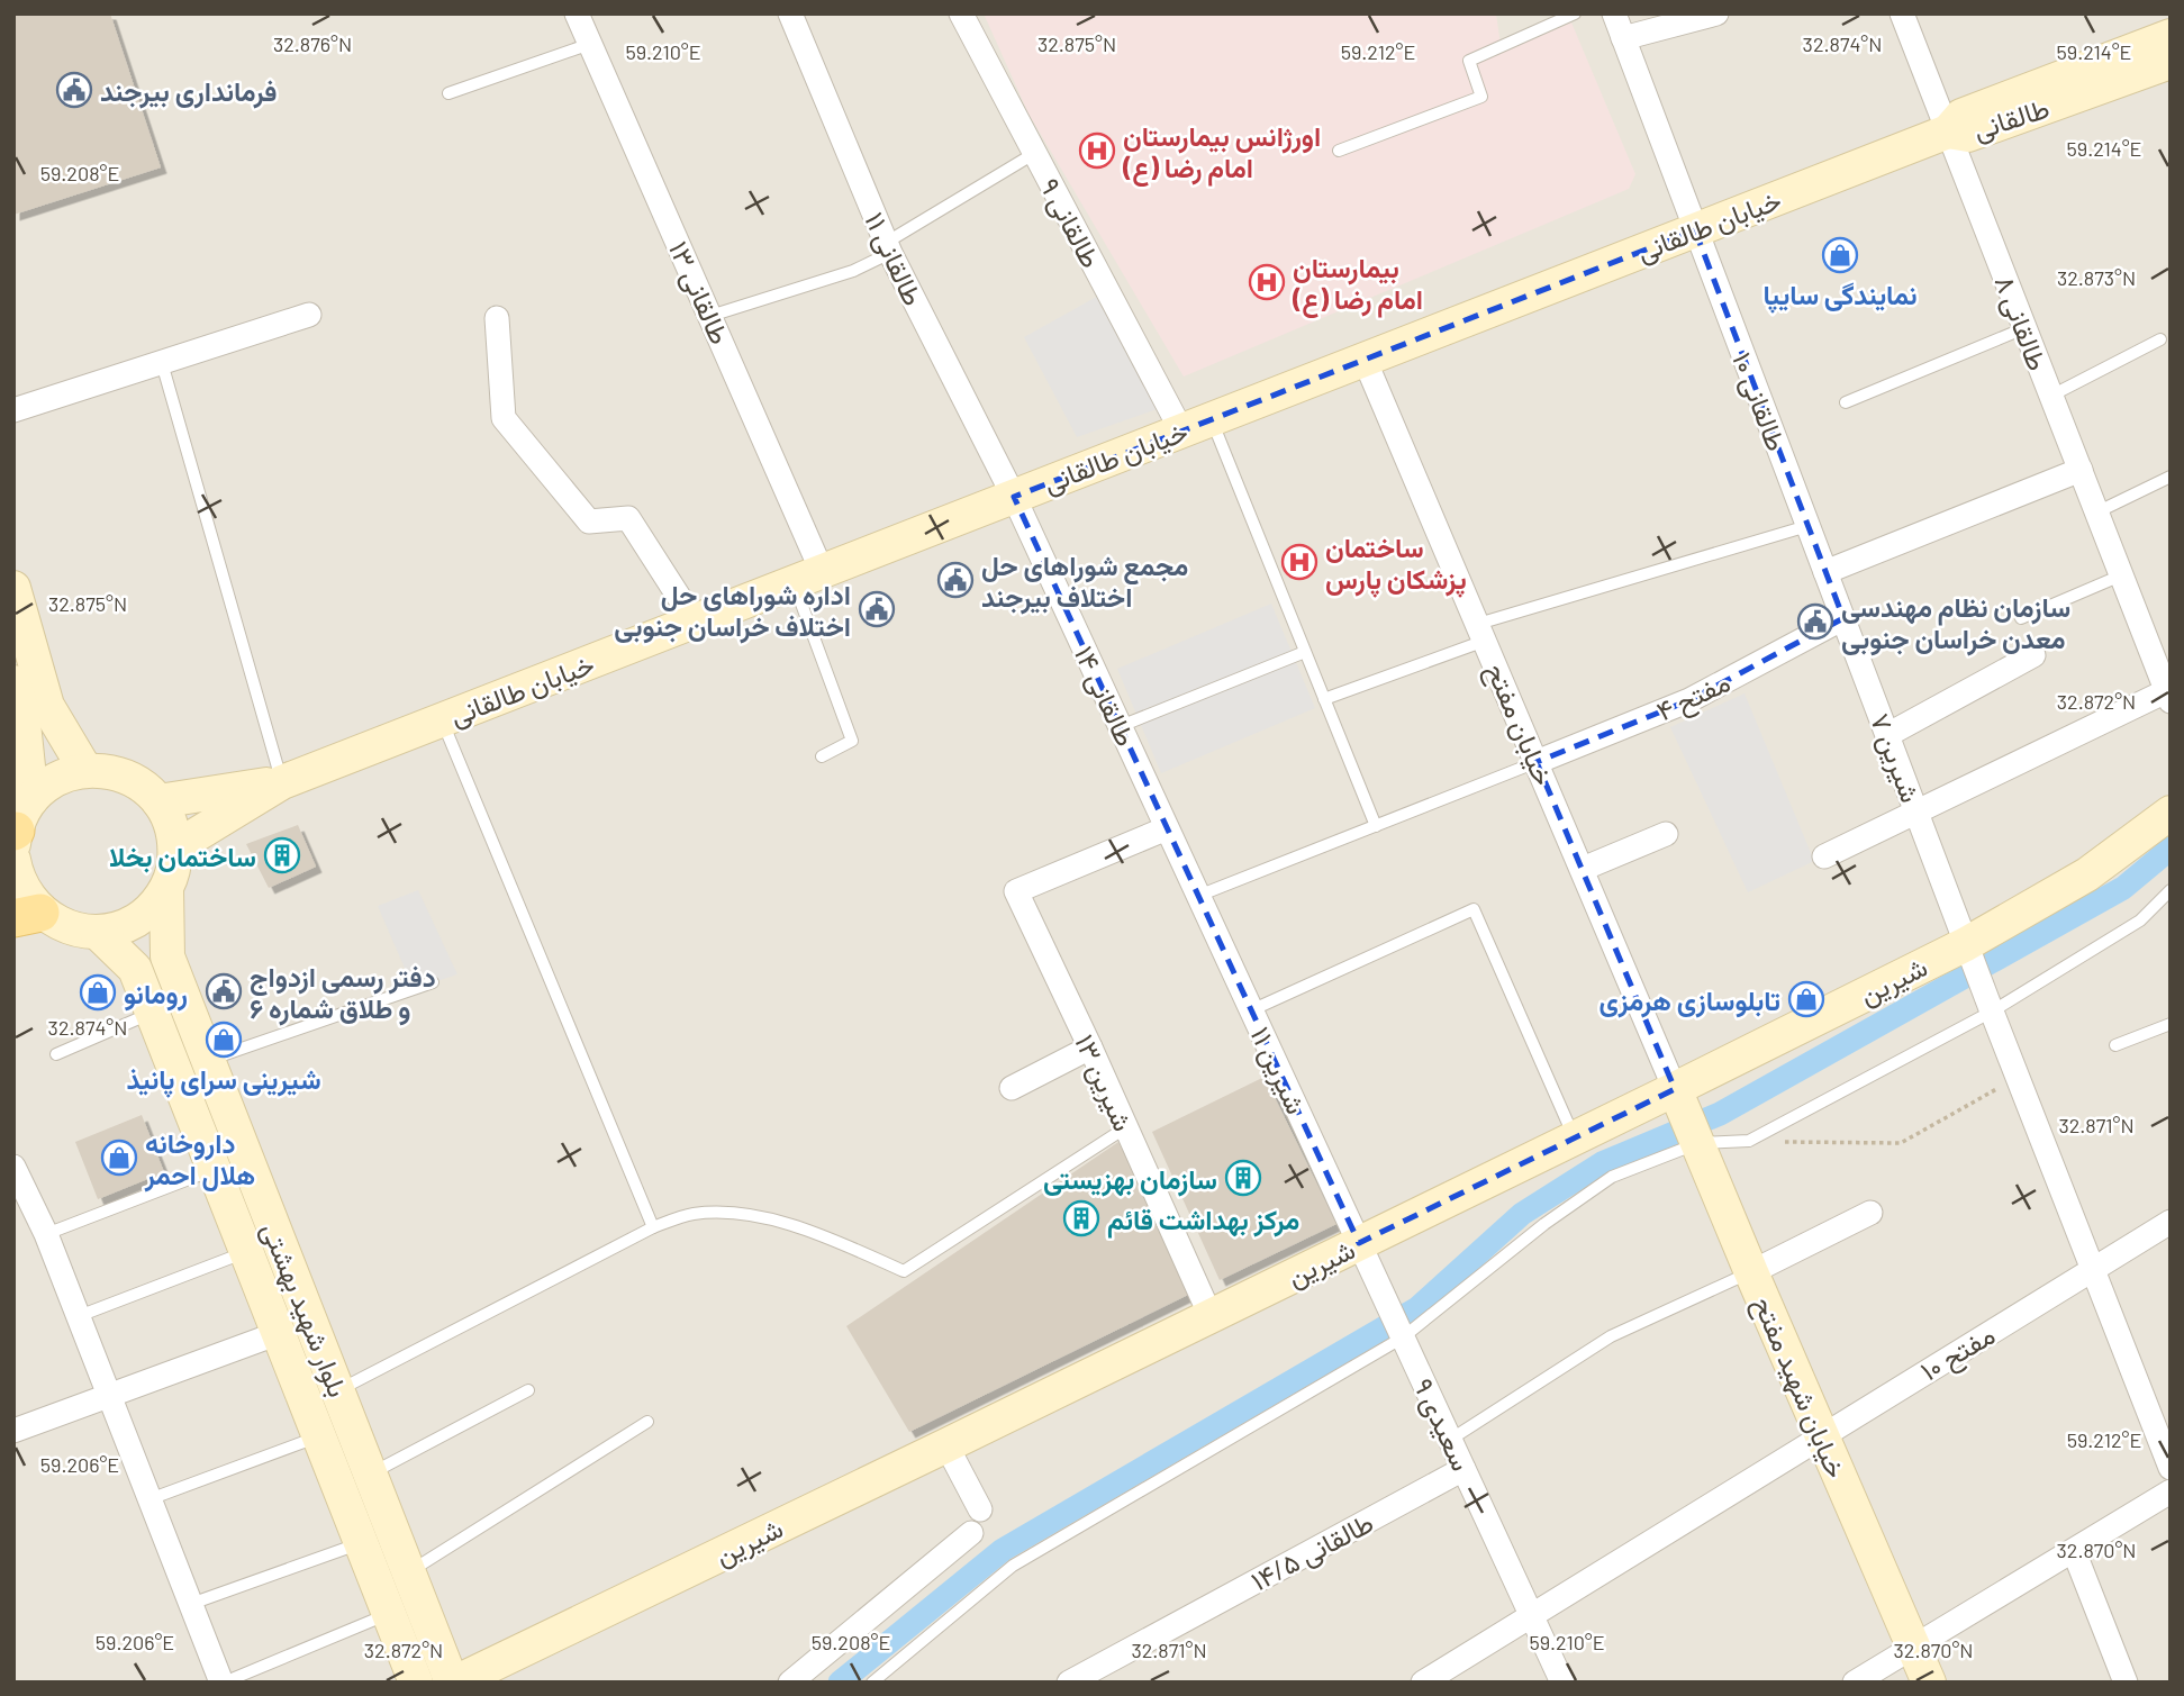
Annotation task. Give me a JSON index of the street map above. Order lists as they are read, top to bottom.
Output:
{
  "streets": {
    "main road": [
      "طالقانی",
      "خیابان طالقانی",
      "شیرین",
      "بلوار شهید بهشتی",
      "خیابان شهید مفتح"
    ],
    "street": [
      "طالقانی ۹",
      "طالقانی ۱۱",
      "طالقانی ۱۳",
      "طالقانی ۸",
      "طالقانی ۱۰",
      "طالقانی ۱۴",
      "مفتح ۴",
      "خیابان مفتح",
      "شیرین ۷",
      "شیرین ۱۱",
      "شیرین ۱۳",
      "مفتح ۱۰",
      "سعیدی ۹",
      "طالقانی ۱۴/۵"
    ]
  },
  "crossings": [
    ["طالقانی", "خیابان طالقانی"],
    ["طالقانی", "طالقانی ۸"],
    ["طالقانی ۹", "خیابان طالقانی"],
    ["خیابان طالقانی", "طالقانی ۱۱"],
    ["خیابان طالقانی", "طالقانی ۱۳"],
    ["خیابان طالقانی", "طالقانی ۸"],
    ["خیابان طالقانی", "طالقانی ۱۰"],
    ["خیابان طالقانی", "طالقانی ۱۴"],
    ["خیابان طالقانی", "خیابان مفتح"],
    ["طالقانی ۱۱", "طالقانی ۱۴"],
    ["طالقانی ۱۰", "شیرین ۷"],
    ["طالقانی ۱۴", "شیرین ۱۱"],
    ["طالقانی ۱۴", "شیرین ۱۳"],
    ["مفتح ۴", "خیابان مفتح"],
    ["مفتح ۴", "شیرین ۷"],
    ["خیابان مفتح", "شیرین"],
    ["خیابان مفتح", "خیابان شهید مفتح"],
    ["شیرین ۷", "شیرین"],
    ["شیرین ۷", "مفتح ۱۰"],
    ["شیرین", "شیرین ۱۱"],
    ["شیرین", "شیرین ۱۳"],
    ["شیرین", "بلوار شهید بهشتی"],
    ["شیرین", "خیابان شهید مفتح"],
    ["شیرین ۱۱", "سعیدی ۹"],
    ["مفتح ۱۰", "خیابان شهید مفتح"],
    ["مفتح ۱۰", "سعیدی ۹"],
    ["سعیدی ۹", "طالقانی ۱۴/۵"]
  ],
  "places": {
    "public building": [
      "فرمانداری بیرجند",
      "مجمع شوراهای حل اختلاف بیرجند",
      "اداره شوراهای حل اختلاف خراسان جنوبی",
      "سازمان نظام مهندسی معدن خراسان جنوبی",
      "دفتر رسمی ازدواج و طلاق شماره ۶"
    ],
    "hospital": ["اورژانس بیمارستان امام رضا (ع)", "بیمارستان امام رضا (ع)", "ساختمان پزشکان پارس"],
    "shop": [
      "نمایندگی سایپا",
      "رومانو",
      "تابلوسازی هرمزی",
      "شیرینی سرای پانیذ",
      "داروخانه هلال احمر"
    ],
    "building": ["ساختمان بخلا", "سازمان بهزیستی", "مرکز بهداشت قائم"]
  },
  "coordinates": [
    "32.876°N",
    "32.875°N",
    "32.874°N",
    "59.210°E",
    "59.212°E",
    "59.214°E",
    "59.208°E",
    "32.873°N",
    "32.872°N",
    "32.871°N",
    "59.206°E",
    "32.870°N"
  ]
}
